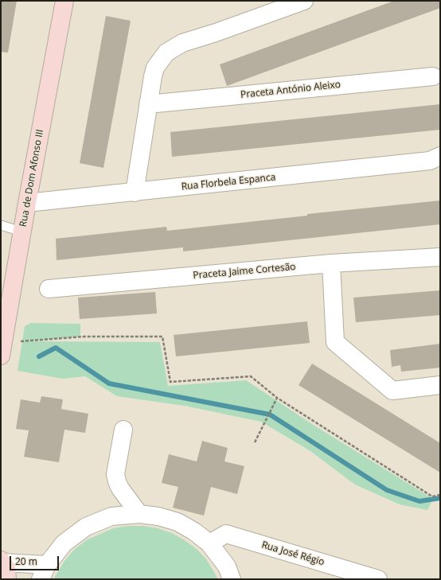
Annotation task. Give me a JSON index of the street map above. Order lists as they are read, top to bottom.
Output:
{
  "streets": {
    "main road": ["Rua de Dom Afonso III"],
    "street": [
      "Praceta António Aleixo",
      "Rua Florbela Espanca",
      "Praceta Jaime Cortesão",
      "Rua José Régio"
    ]
  },
  "crossings": [
    ["Rua de Dom Afonso III", "Rua Florbela Espanca"]
  ],
  "scale_bar": "20 m"
}
